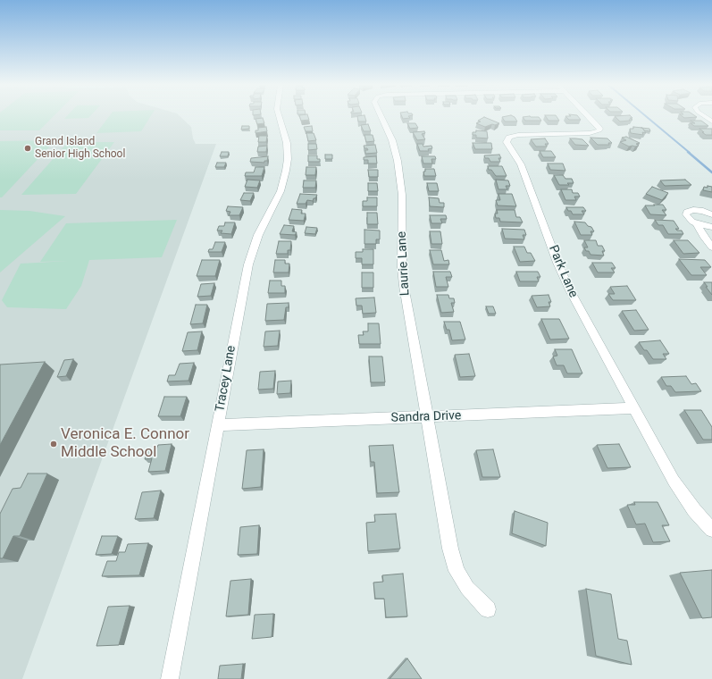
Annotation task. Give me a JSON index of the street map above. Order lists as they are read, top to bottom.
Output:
{
  "streets": {
    "street": [
      "Laurie Lane",
      "Park Lane",
      "Tracey Lane",
      "Sandra Drive"
    ]
  },
  "crossings": [
    ["Laurie Lane", "Sandra Drive"],
    ["Park Lane", "Sandra Drive"],
    ["Tracey Lane", "Sandra Drive"]
  ],
  "places": ["Grand Island Senior High School", "Veronica E. Connor Middle School"]
}
